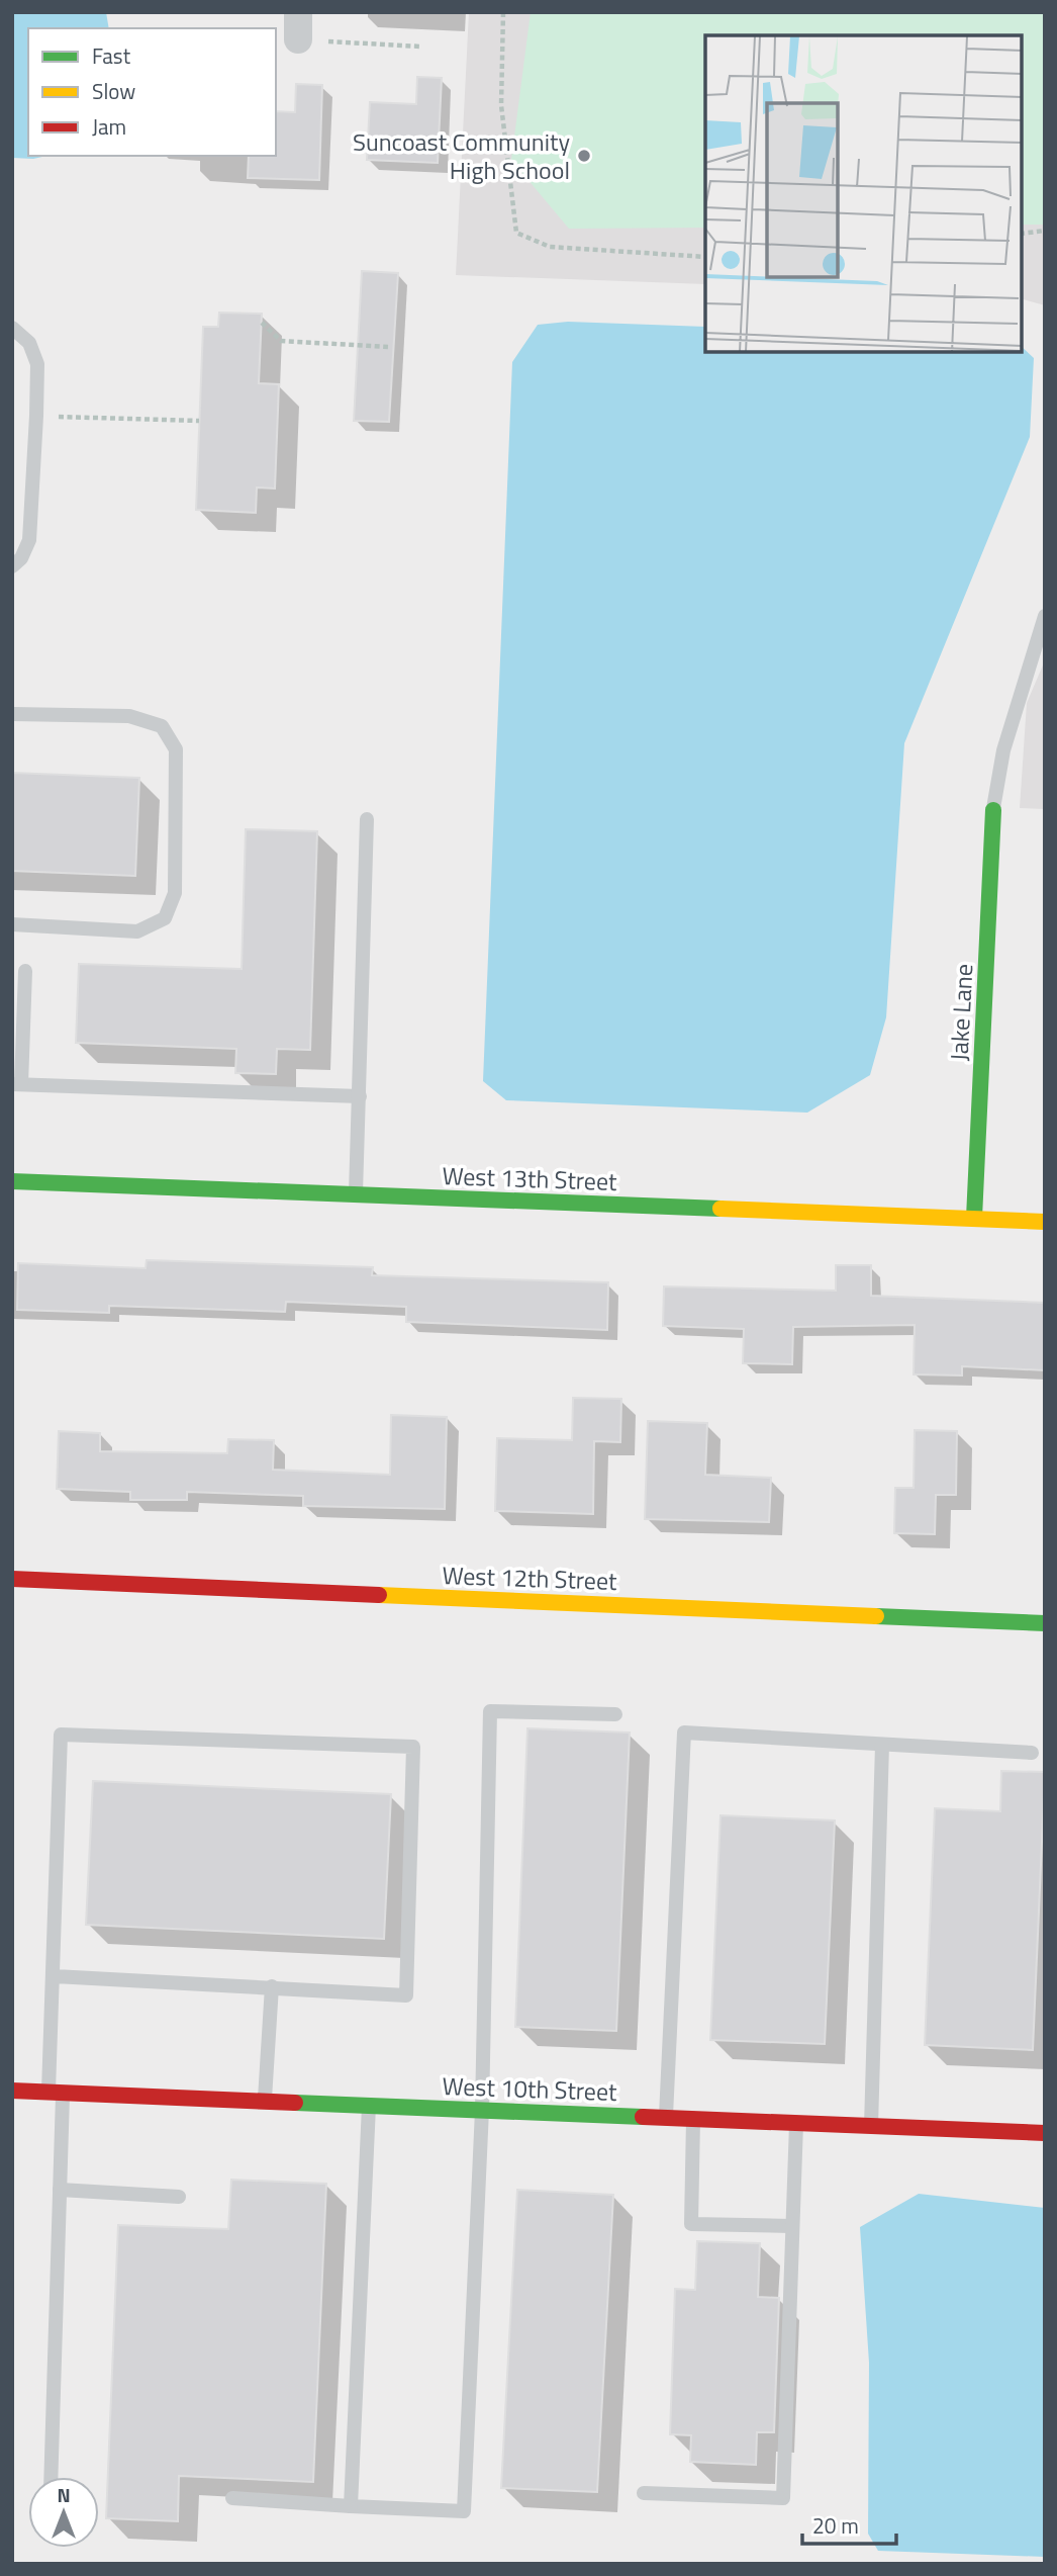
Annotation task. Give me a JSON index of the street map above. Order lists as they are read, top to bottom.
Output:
{
  "streets": {
    "street": [
      "Jake Lane",
      "West 13th Street",
      "West 12th Street",
      "West 10th Street"
    ]
  },
  "crossings": [
    ["Jake Lane", "West 13th Street"]
  ],
  "places": ["Suncoast Community High School"],
  "legend": ["Fast", "Slow", "Jam"],
  "scale_bar": "20 m",
  "north": "top"
}
